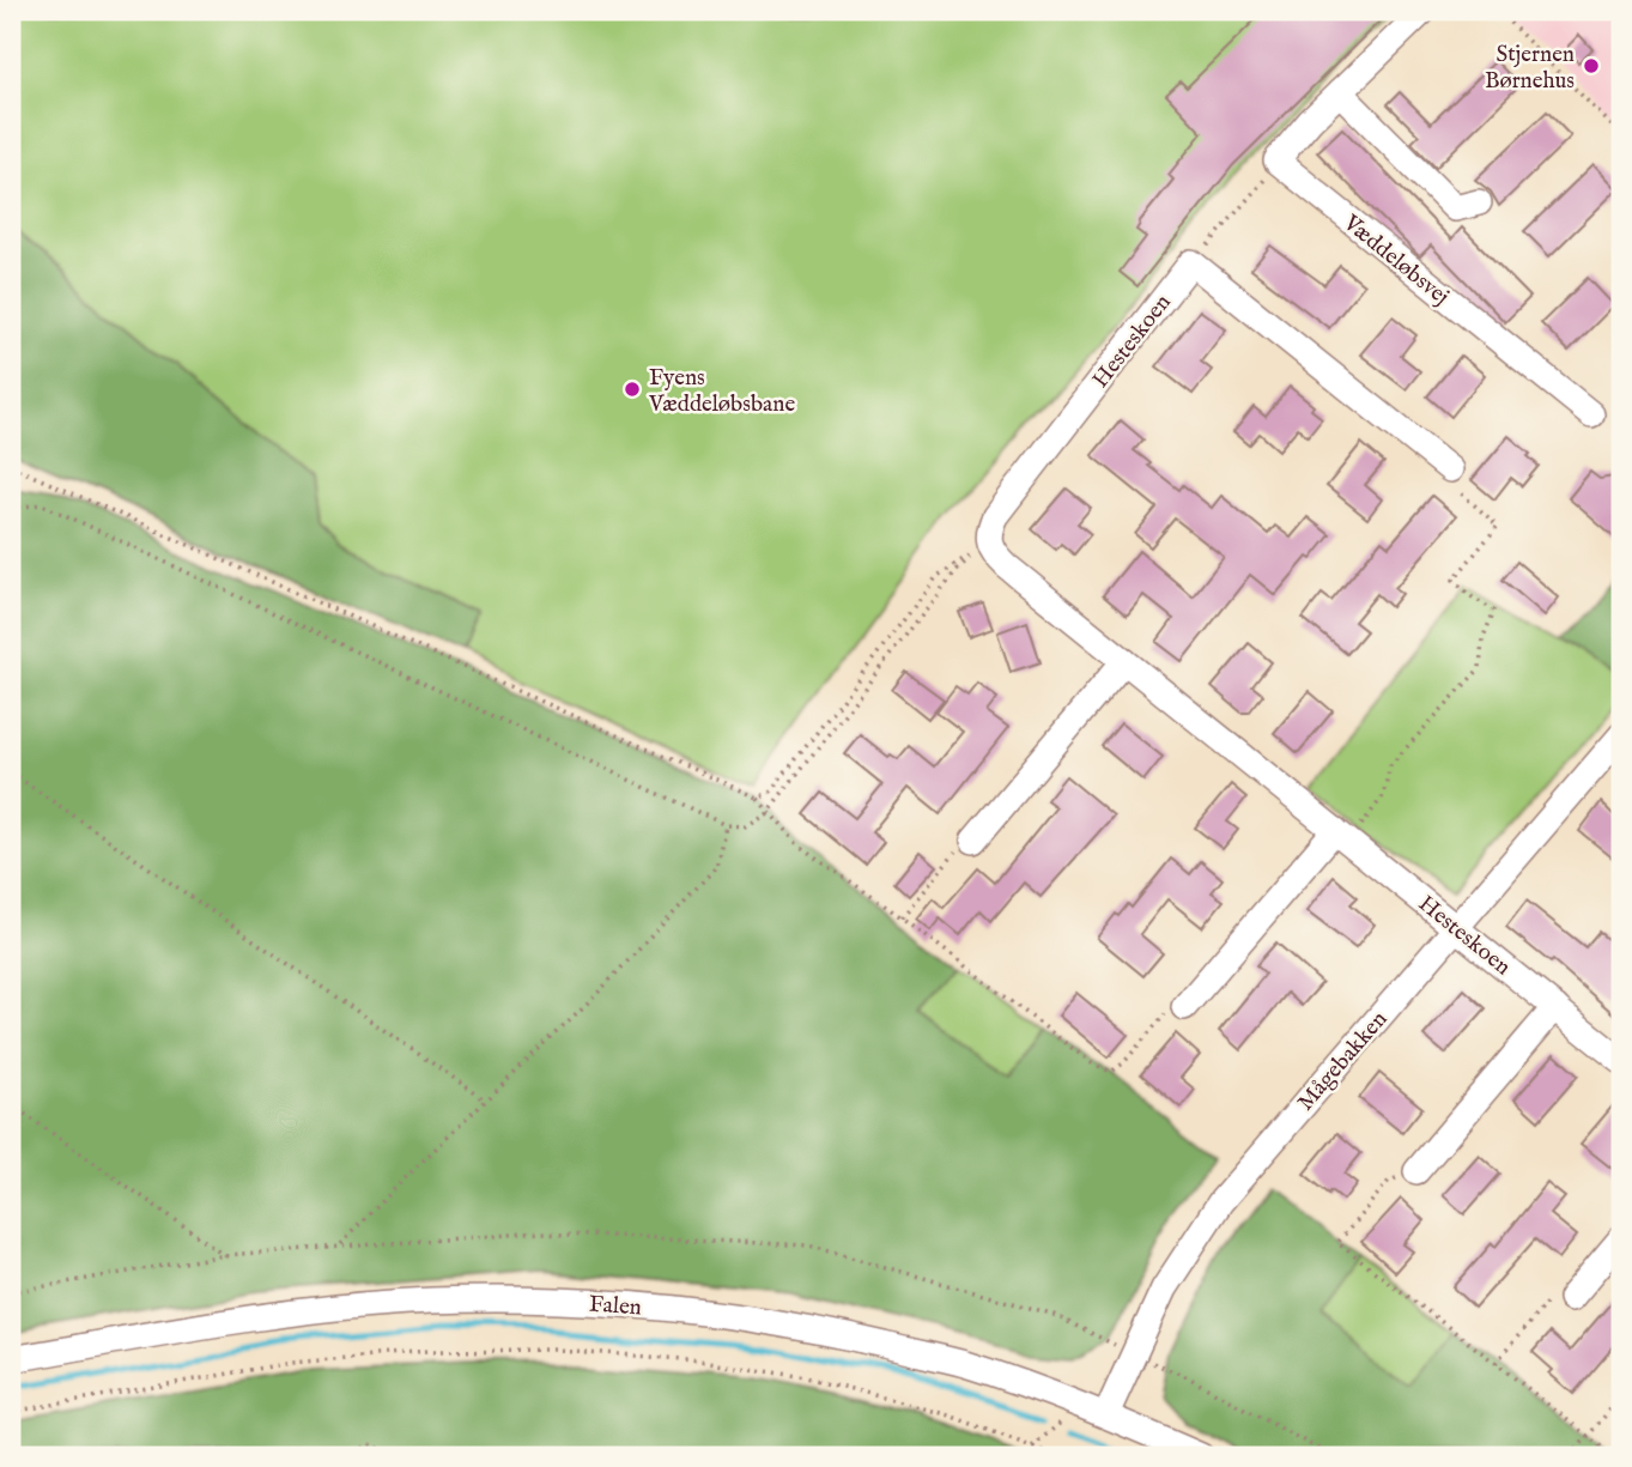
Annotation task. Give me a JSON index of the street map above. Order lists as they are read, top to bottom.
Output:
{
  "streets": {
    "street": [
      "Væddeløbsvej",
      "Hesteskoen",
      "Mågebakken",
      "Falen"
    ]
  },
  "crossings": [
    ["Hesteskoen", "Mågebakken"],
    ["Mågebakken", "Falen"]
  ],
  "places": ["Stjernen Børnehus", "Fyens Væddeløbsbane"]
}
